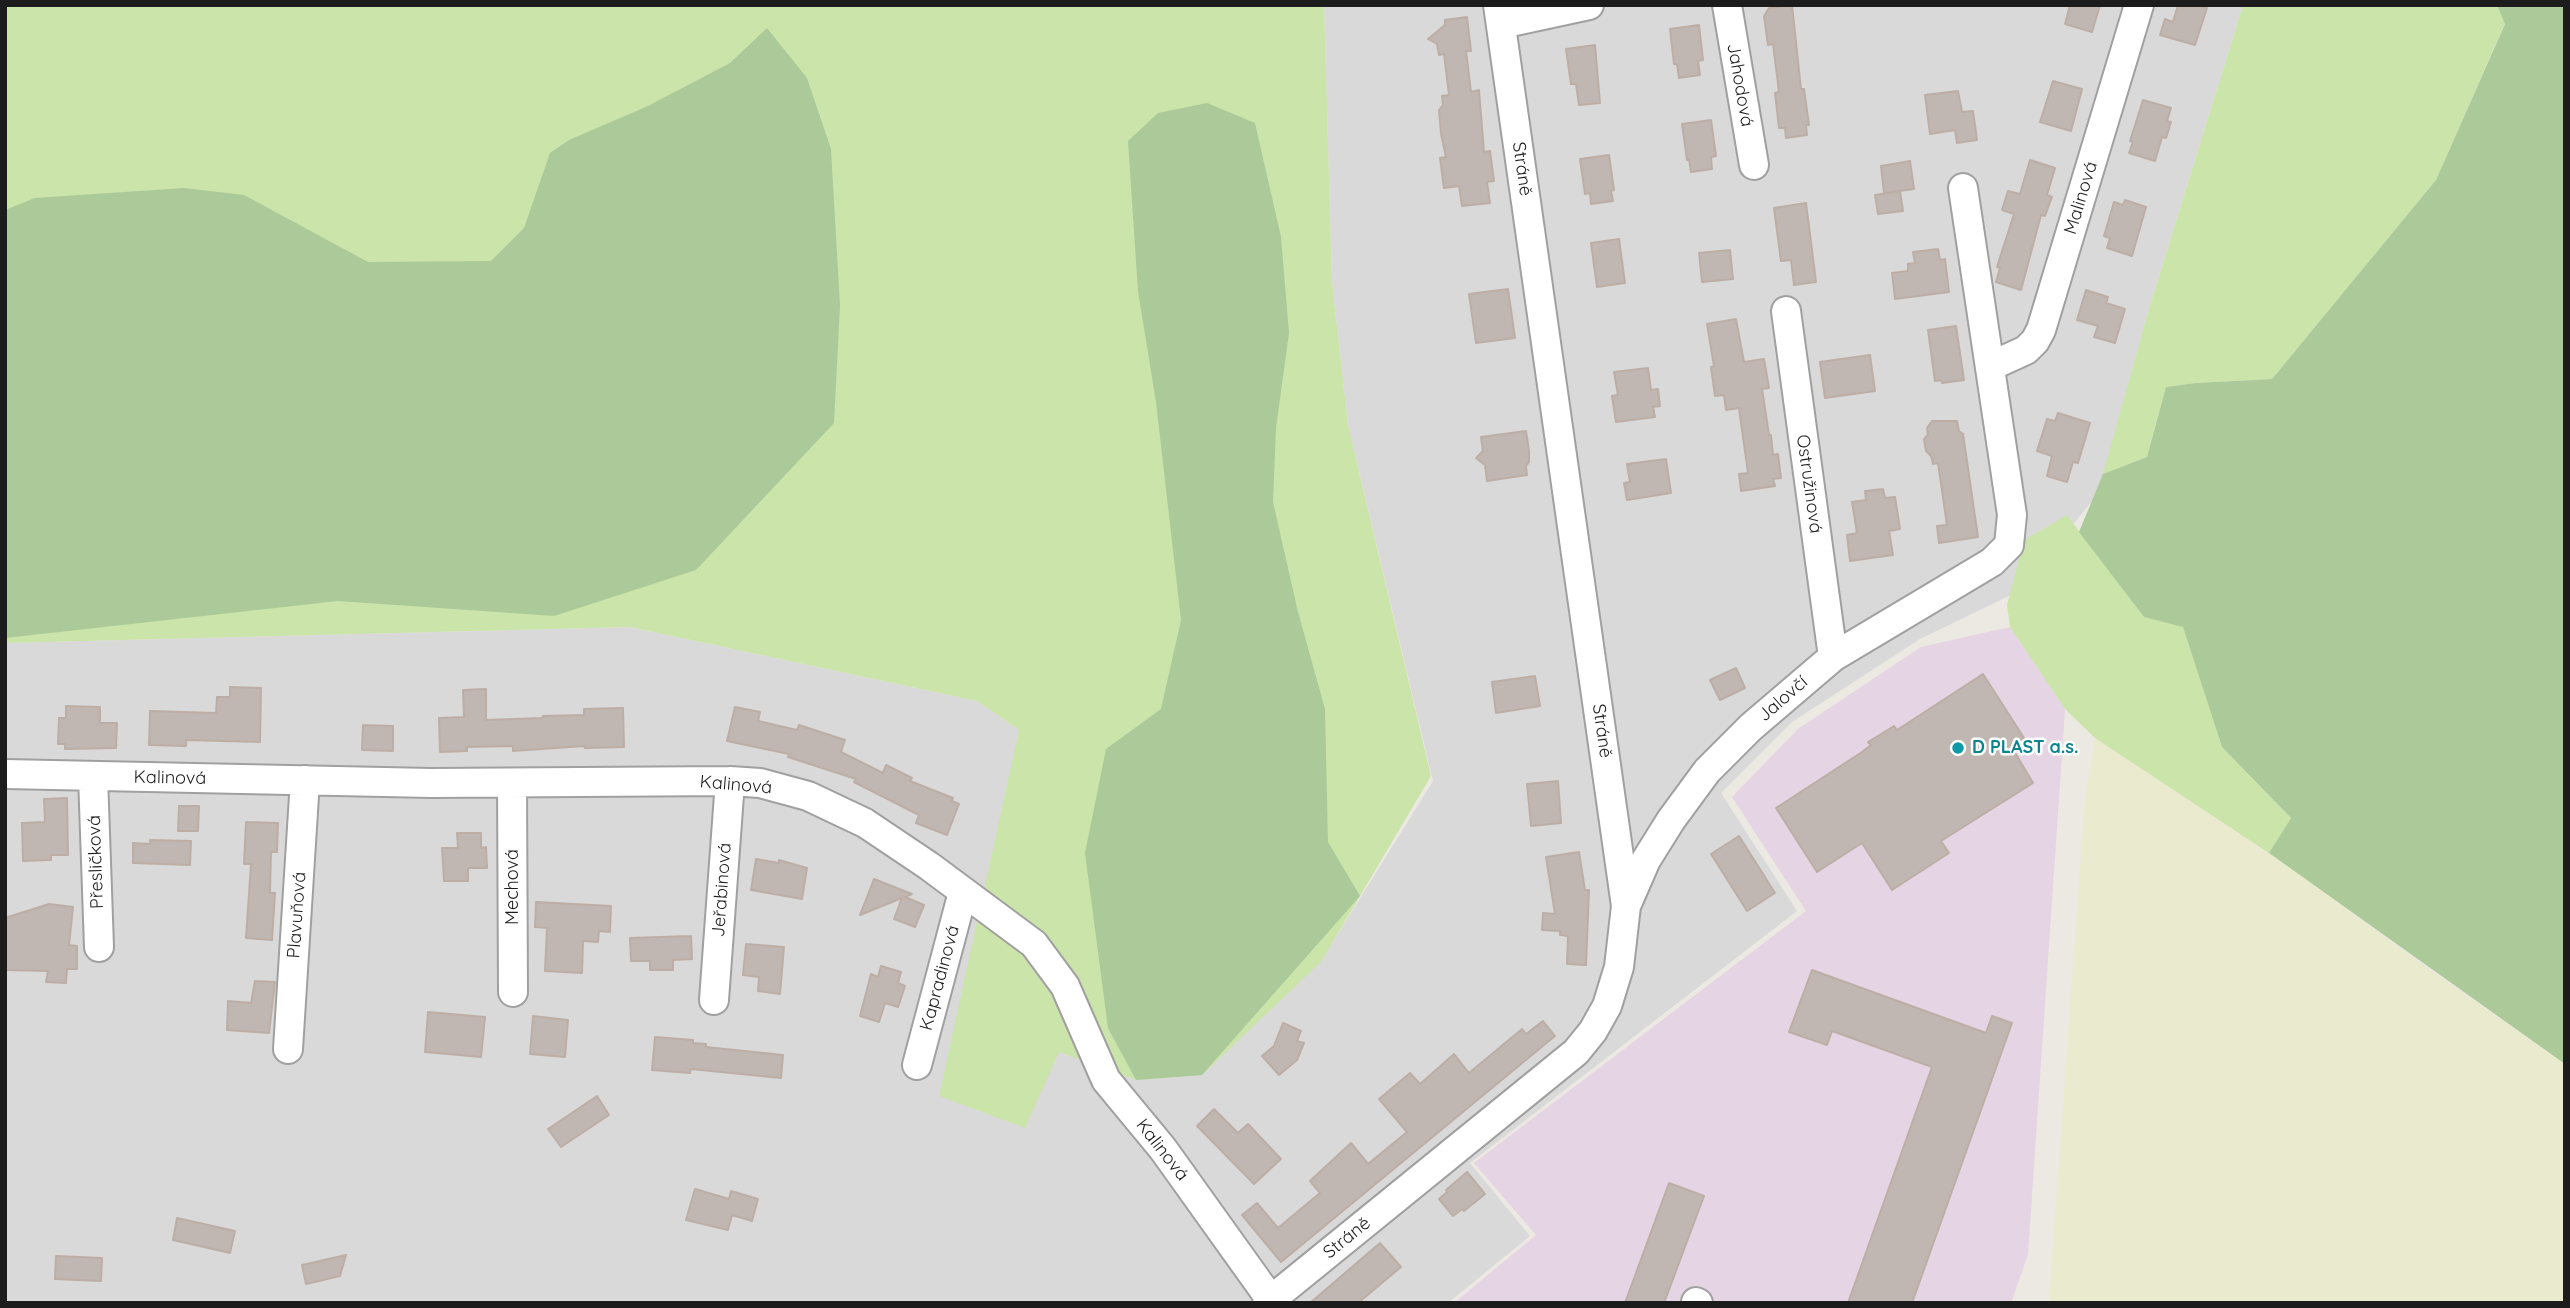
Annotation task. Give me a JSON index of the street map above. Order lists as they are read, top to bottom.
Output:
{
  "streets": {
    "street": [
      "Jahodová",
      "Stráně",
      "Malinová",
      "Ostružinová",
      "Jalovčí",
      "Kalinová",
      "Přesličková",
      "Mechová",
      "Jeřabinová",
      "Plavuňová",
      "Kapradinová"
    ]
  },
  "crossings": [
    ["Stráně", "Jalovčí"],
    ["Stráně", "Kalinová"],
    ["Malinová", "Jalovčí"],
    ["Ostružinová", "Jalovčí"],
    ["Kalinová", "Přesličková"],
    ["Kalinová", "Mechová"],
    ["Kalinová", "Jeřabinová"],
    ["Kalinová", "Plavuňová"],
    ["Kalinová", "Kapradinová"]
  ],
  "places": ["D PLAST a.s."]
}
